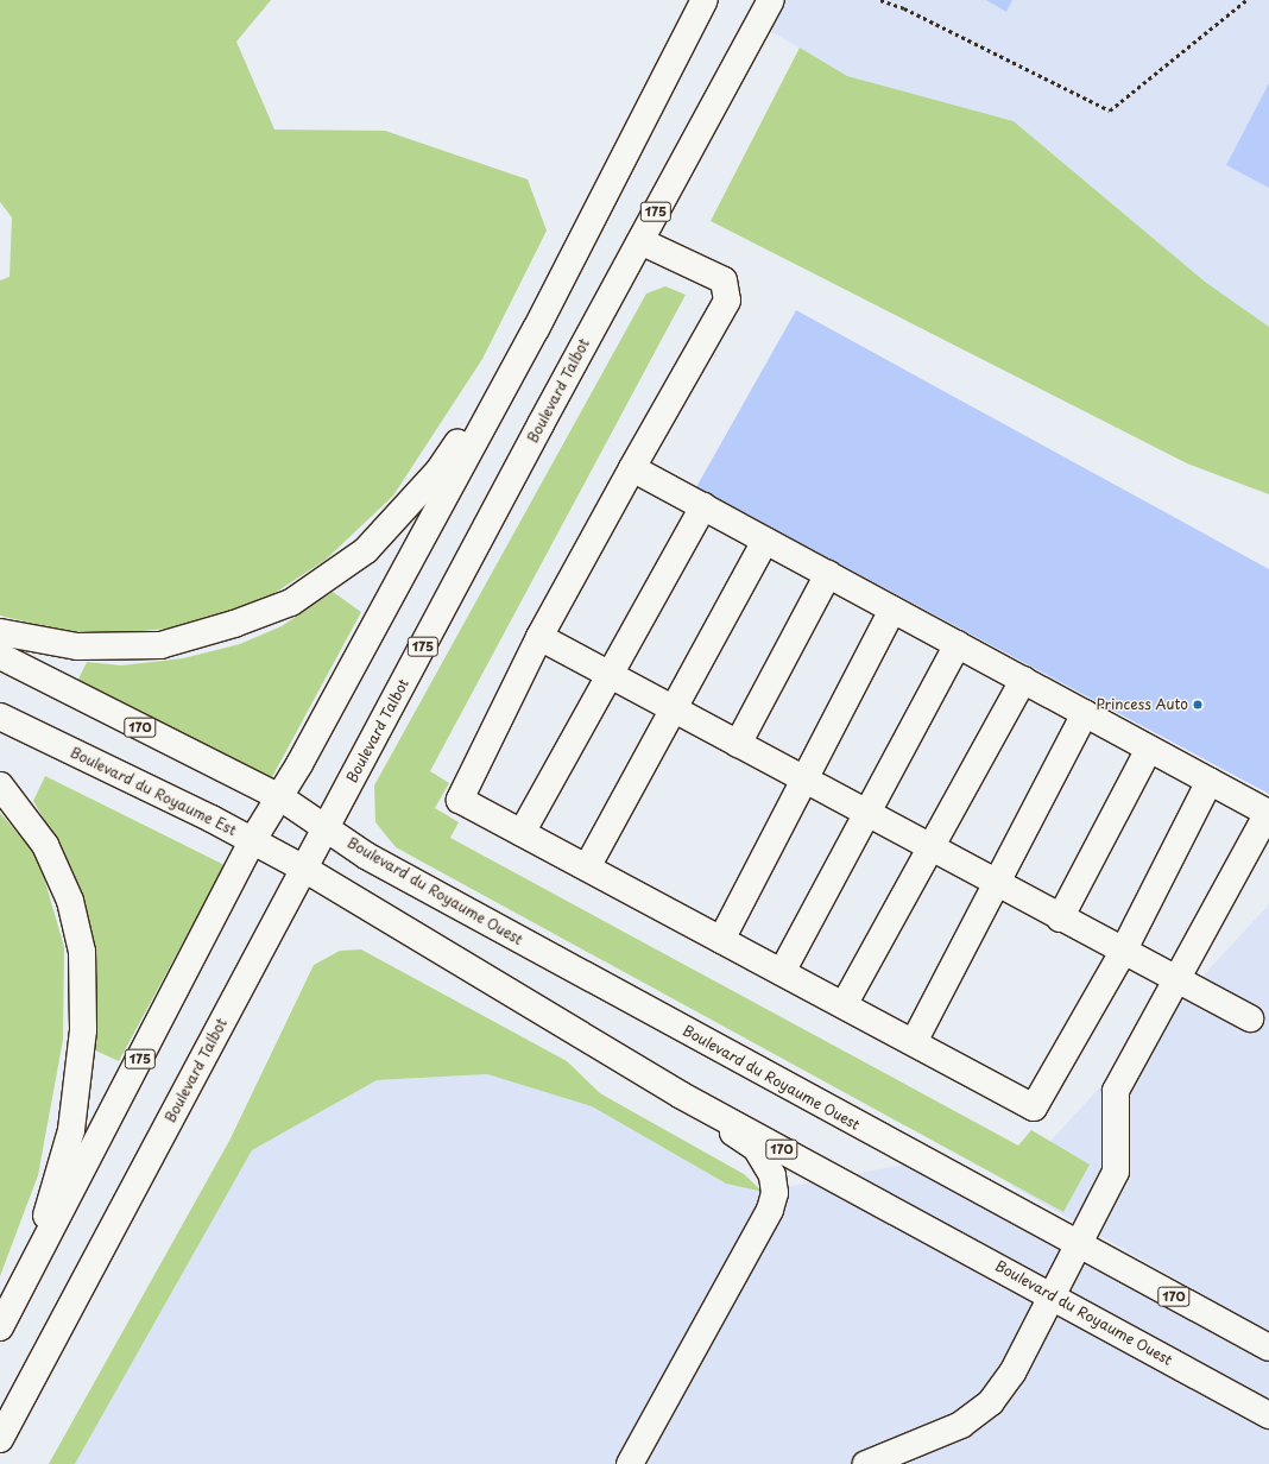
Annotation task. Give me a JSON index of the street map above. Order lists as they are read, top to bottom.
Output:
{
  "streets": {
    "main road": [
      "175",
      "Boulevard Talbot",
      "170",
      "Boulevard du Royaume Est",
      "Boulevard du Royaume Ouest"
    ]
  },
  "crossings": [
    ["175", "170"],
    ["175", "Boulevard du Royaume Est"],
    ["175", "Boulevard du Royaume Ouest"],
    ["Boulevard Talbot", "Boulevard du Royaume Est"],
    ["Boulevard Talbot", "Boulevard du Royaume Ouest"],
    ["170", "Boulevard du Royaume Ouest"],
    ["Boulevard du Royaume Est", "Boulevard du Royaume Ouest"]
  ],
  "places": ["Princess Auto"]
}
